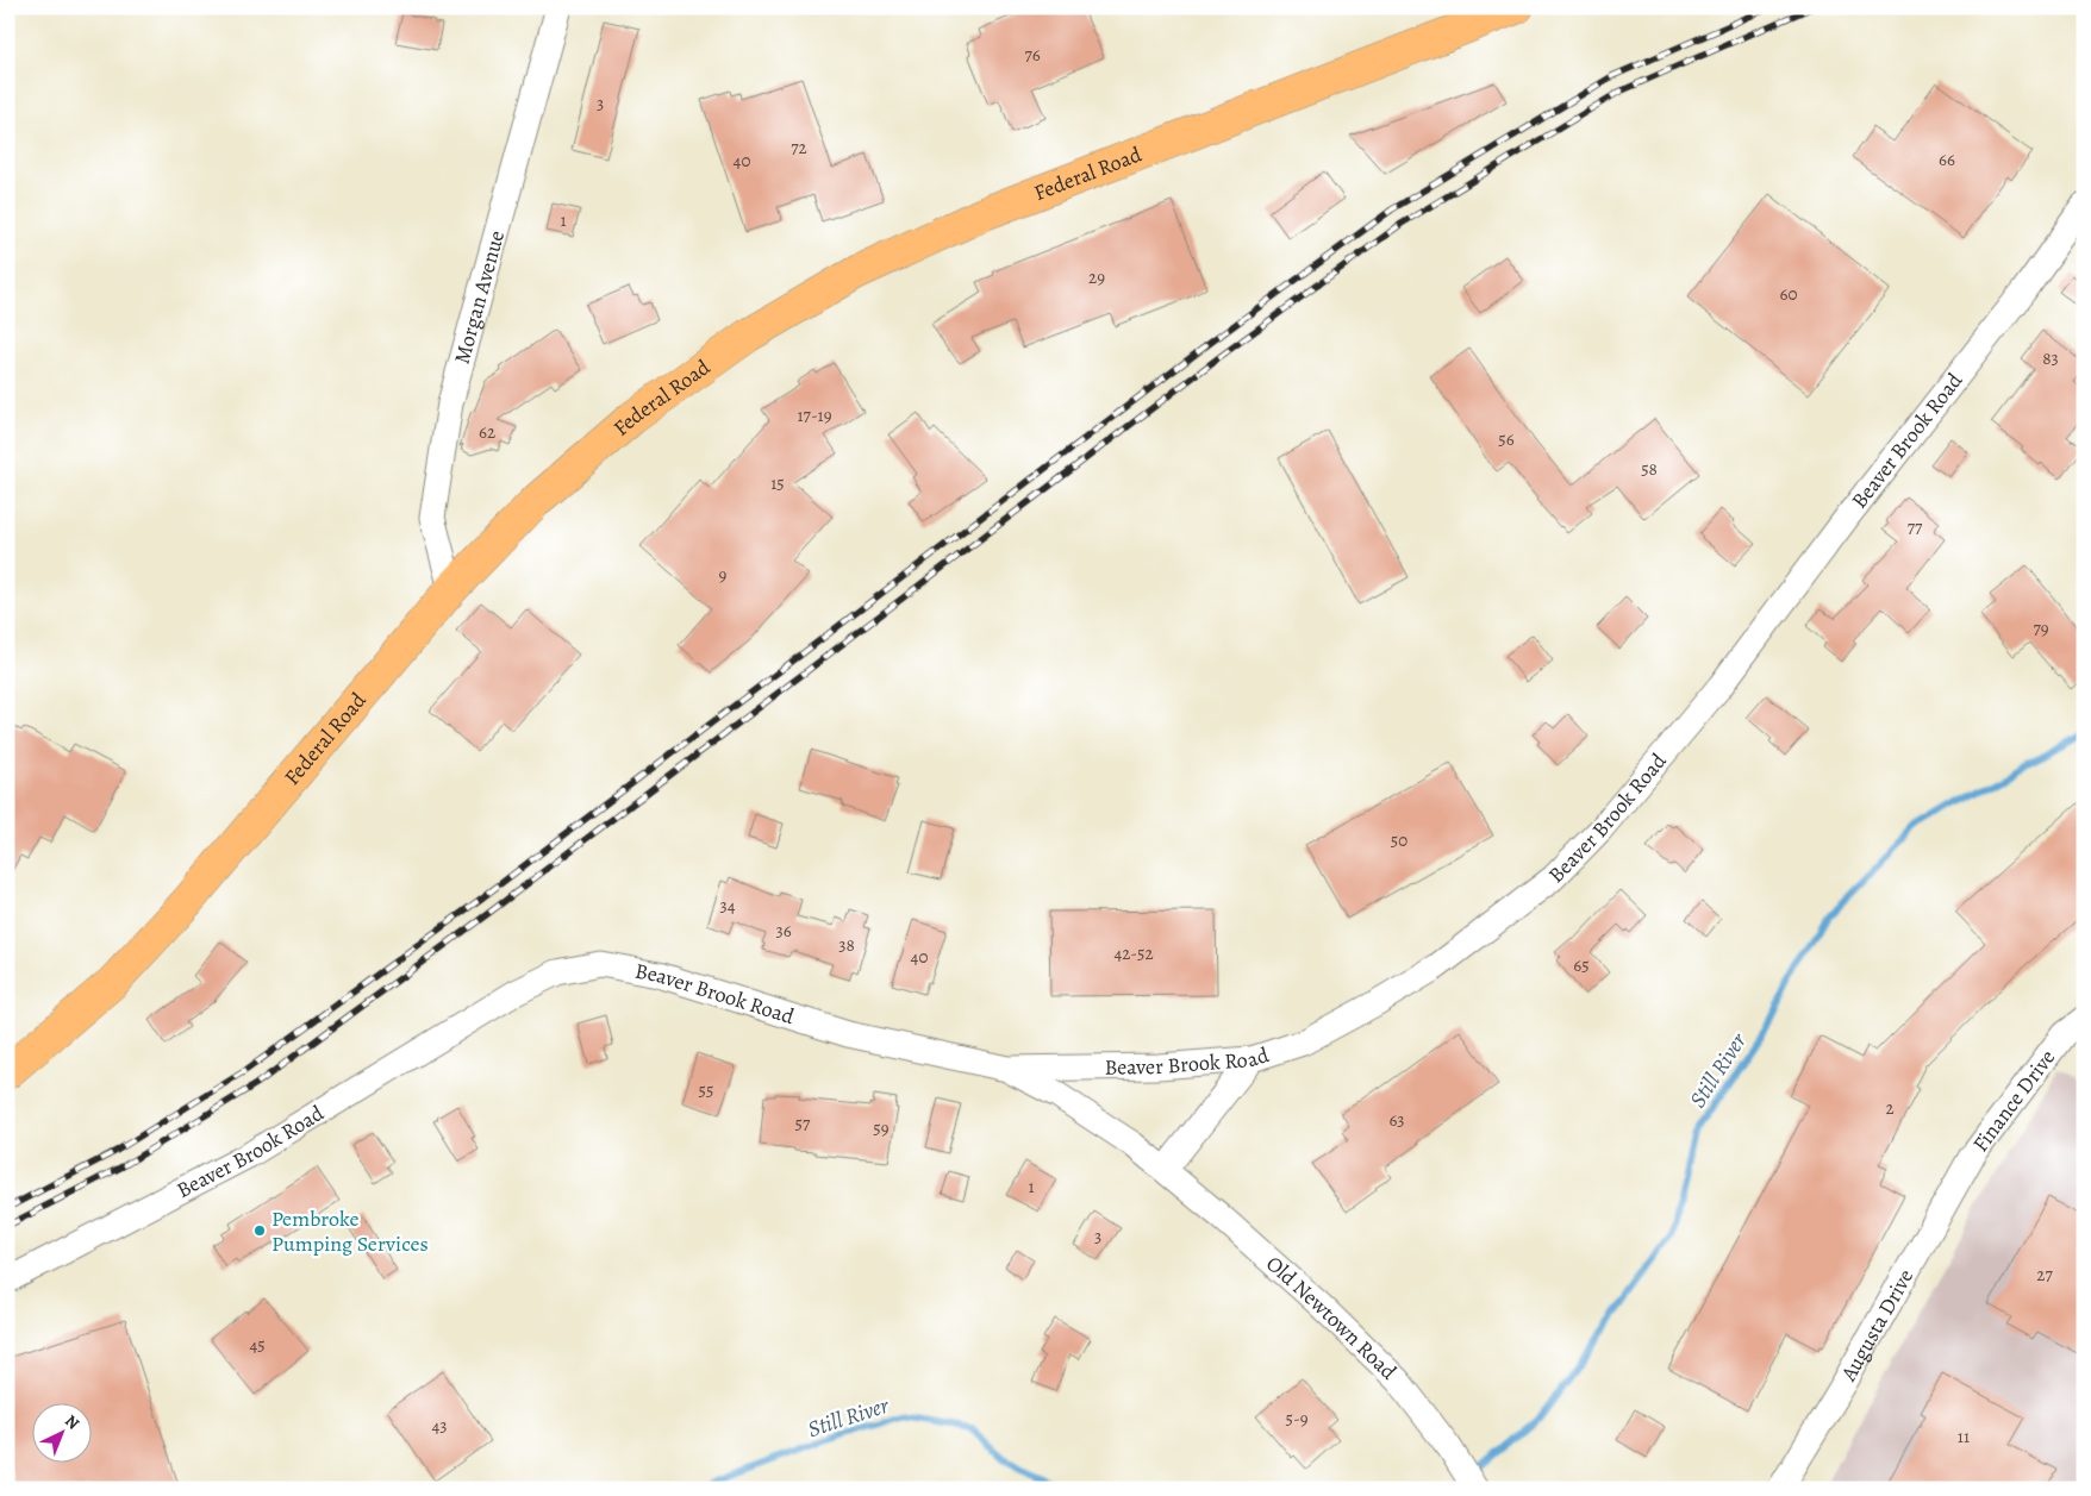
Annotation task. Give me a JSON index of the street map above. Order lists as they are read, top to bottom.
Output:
{
  "streets": {
    "main road": ["Federal Road"],
    "street": [
      "Morgan Avenue",
      "Beaver Brook Road",
      "Finance Drive",
      "Old Newtown Road",
      "Augusta Drive"
    ]
  },
  "crossings": [
    ["Federal Road", "Morgan Avenue"],
    ["Beaver Brook Road", "Old Newtown Road"],
    ["Finance Drive", "Augusta Drive"]
  ],
  "water": ["Still River"],
  "places": ["Pembroke Pumping Services"],
  "house_numbers": [
    "76",
    "3",
    "72",
    "66",
    "40",
    "1",
    "29",
    "60",
    "83",
    "17-19",
    "62",
    "56",
    "58",
    "15",
    "77",
    "9",
    "79",
    "50",
    "34",
    "36",
    "38",
    "42-52",
    "40",
    "65",
    "55",
    "2",
    "63",
    "57",
    "59",
    "1",
    "3",
    "27",
    "45",
    "5-9",
    "43",
    "11"
  ],
  "north": "top right"
}
